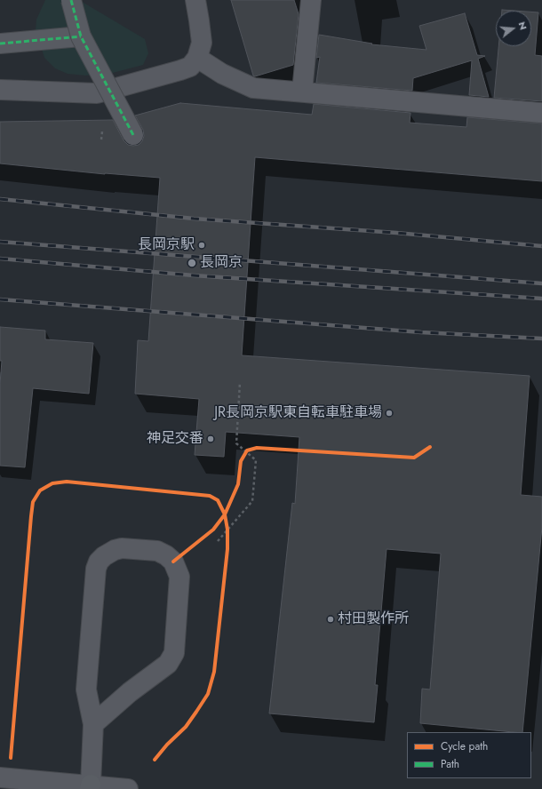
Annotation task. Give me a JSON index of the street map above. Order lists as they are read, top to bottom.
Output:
{
  "places": [
    "長岡京駅",
    "長岡京",
    "JR長岡京駅東自転車駐車場",
    "神足交番",
    "村田製作所"
  ],
  "legend": ["Cycle path", "Path"],
  "north": "right"
}
